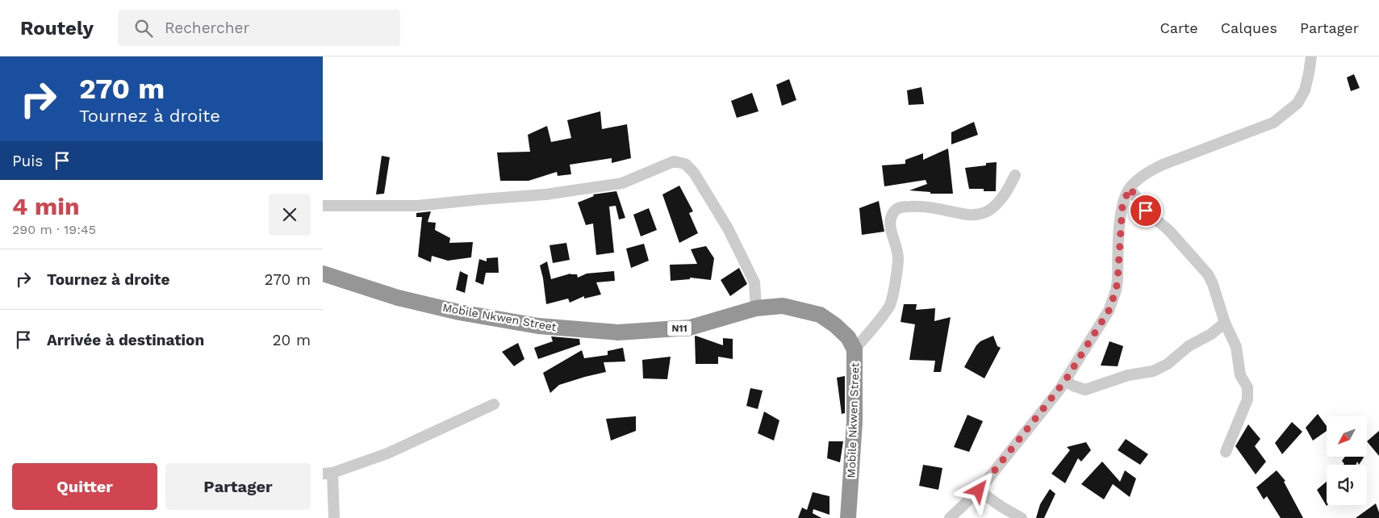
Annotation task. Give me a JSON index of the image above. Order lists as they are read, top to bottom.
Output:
{
  "streets": {
    "highway": ["Mobile Nkwen Street", "N11"]
  },
  "north": "bottom left",
  "page": {
    "header": "Routely",
    "search": "Rechercher",
    "nav": ["Carte", "Calques", "Partager"],
    "turn": ["270 m", "Tournez à droite"],
    "then": "Puis",
    "heading": ["4 min", "290 m · 19:45"],
    "list": [
      {
        "name": "Tournez à droite",
        "value": "270 m"
      },
      {
        "name": "Arrivée à destination",
        "value": "20 m"
      }
    ],
    "buttons": ["Quitter", "Partager"]
  }
}
